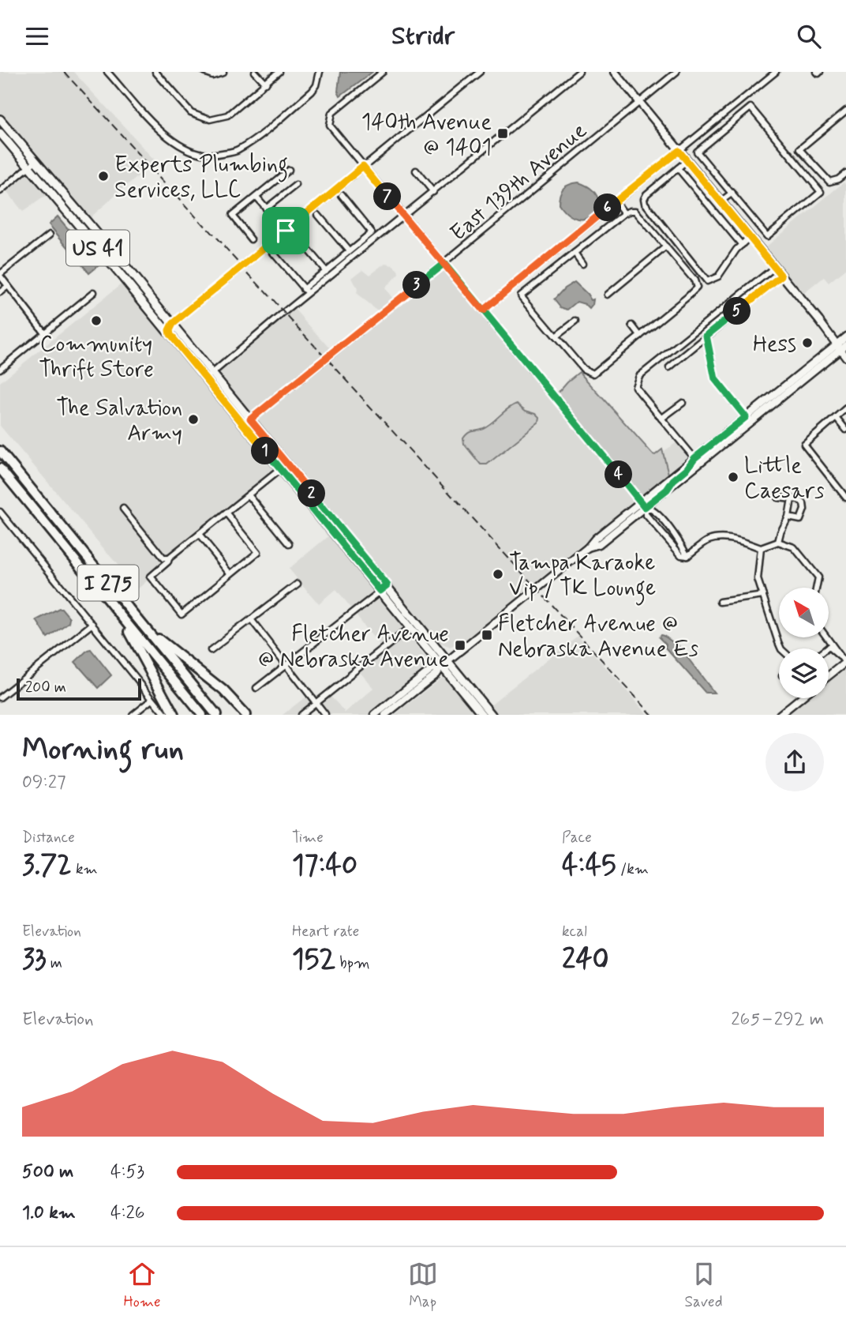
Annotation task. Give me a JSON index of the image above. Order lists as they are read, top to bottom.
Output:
{
  "streets": {
    "highway": ["I 275"],
    "main road": ["US 41"],
    "street": ["East 139th Avenue"]
  },
  "crossings": [
    ["East 139th Avenue", "US 41"]
  ],
  "places": {
    "transit": ["140th Avenue @ 1401", "Fletcher Avenue @ Nebraska Avenue Es", "Fletcher Avenue @ Nebraska Avenue"],
    "other": [
      "Experts Plumbing Services, LLC",
      "Community Thrift Store",
      "Hess",
      "The Salvation Army",
      "Little Caesars",
      "Tampa Karaoke Vip / TK Lounge"
    ]
  },
  "scale_bar": "200 m",
  "north": "top left",
  "page": {
    "header": "Stridr",
    "pins": [
      "7",
      "6",
      "3",
      "5",
      "1",
      "4",
      "2"
    ],
    "scale": "200 m",
    "heading": ["Morning run", "09:27"],
    "stats": [
      ["Distance", "3.72 km"],
      ["Time", "17:40"],
      ["Pace", "4:45 /km"],
      ["Elevation", "33 m"],
      ["Heart rate", "152 bpm"],
      ["kcal", "240"]
    ],
    "chart": ["Elevation", "265–292 m"],
    "list": [
      {
        "name": "500 m",
        "note": "4:53"
      },
      {
        "name": "1.0 km",
        "note": "4:26"
      }
    ],
    "tabs": ["Home", "Map", "Saved"]
  }
}
